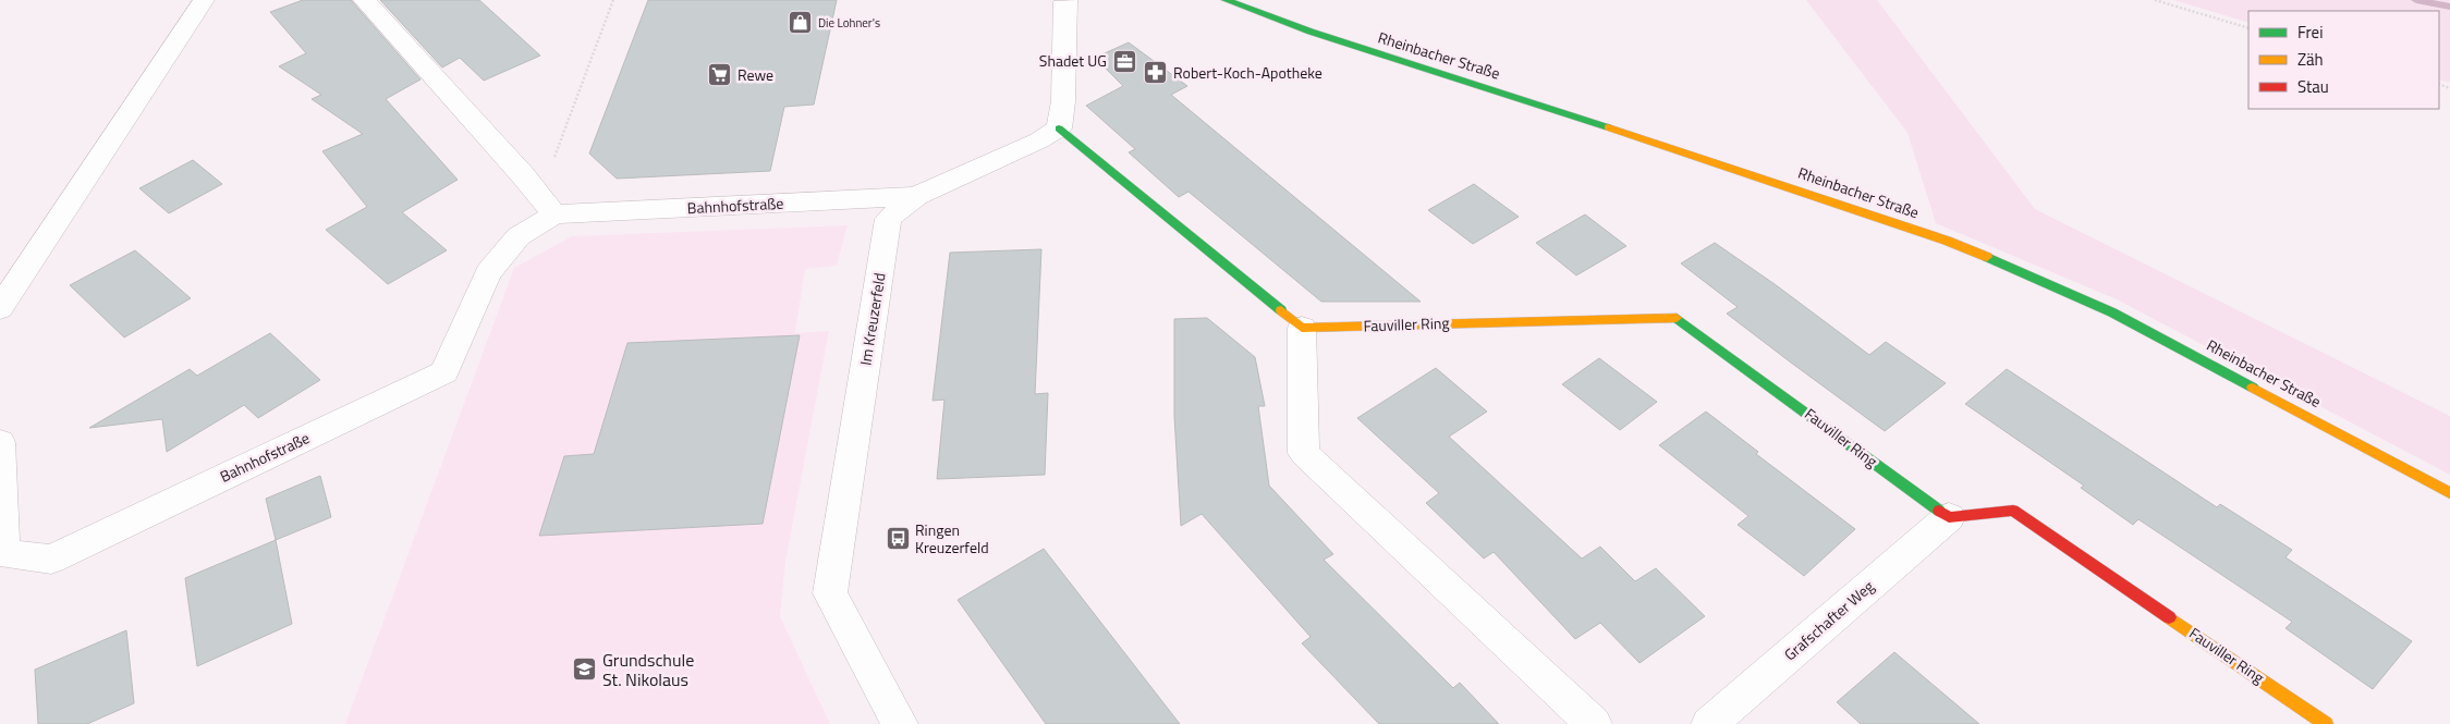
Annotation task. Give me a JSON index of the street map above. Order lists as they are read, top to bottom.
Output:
{
  "streets": {
    "street": [
      "Rheinbacher Straße",
      "Bahnhofstraße",
      "Im Kreuzerfeld",
      "Fauviller Ring",
      "Grafschafter Weg"
    ]
  },
  "crossings": [
    ["Bahnhofstraße", "Im Kreuzerfeld"],
    ["Fauviller Ring", "Grafschafter Weg"]
  ],
  "places": {
    "shop": ["Die Lohner's"],
    "office": ["Shadet UG"],
    "pharmacy": ["Robert-Koch-Apotheke"],
    "supermarket": ["Rewe"],
    "bus stop": ["Ringen Kreuzerfeld"],
    "school or university": ["Grundschule St. Nikolaus"]
  },
  "legend": ["Frei", "Zäh", "Stau"]
}
